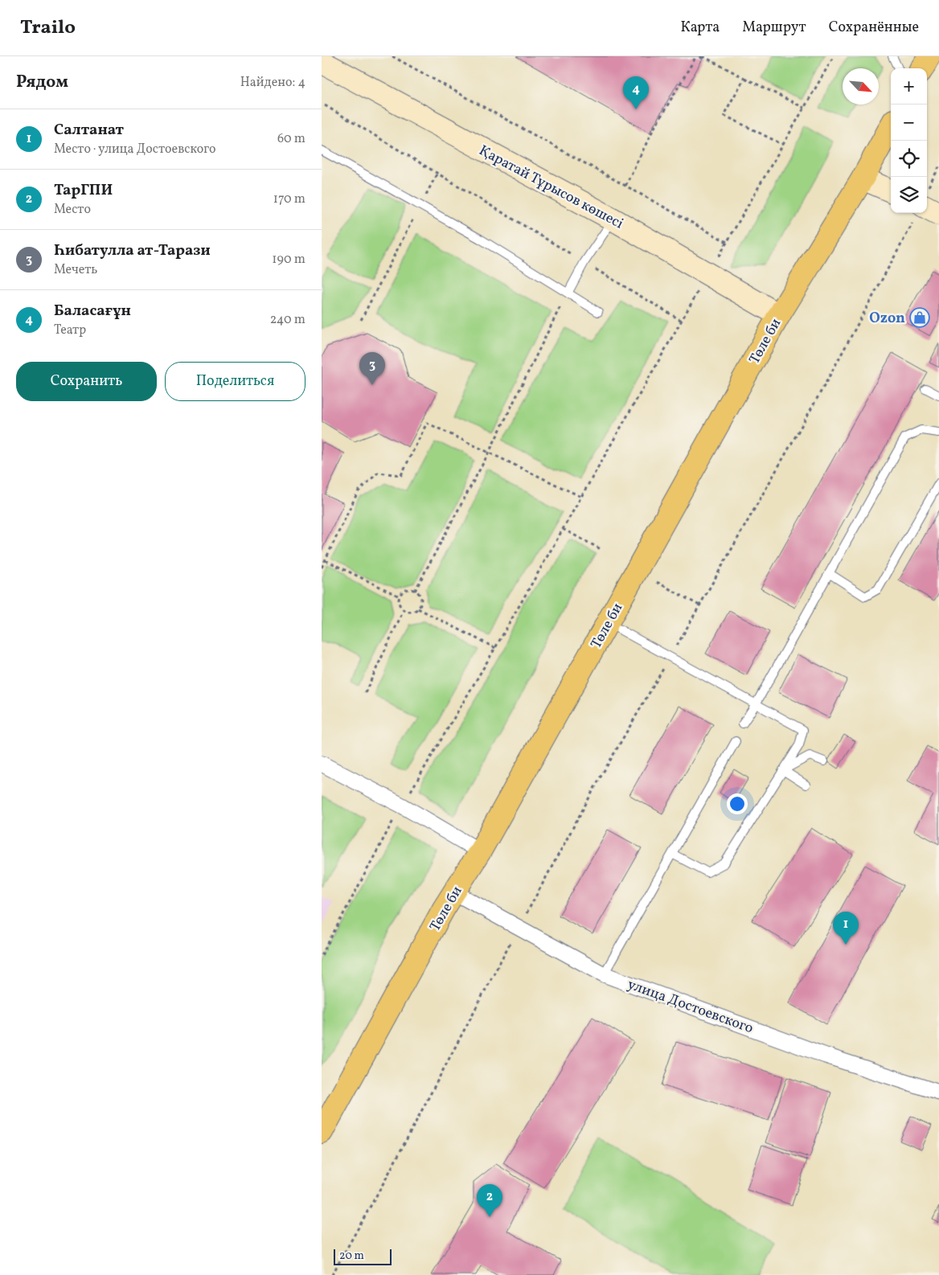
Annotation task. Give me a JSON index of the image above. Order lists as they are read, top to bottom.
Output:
{
  "streets": {
    "main road": ["Қаратай Тұрысов көшесі", "Төле би"],
    "street": ["улица Достоевского"]
  },
  "crossings": [
    ["Қаратай Тұрысов көшесі", "Төле би"],
    ["Төле би", "улица Достоевского"]
  ],
  "places": {
    "shop": ["Ozon"]
  },
  "scale_bar": "20 m",
  "north": "bottom right",
  "page": {
    "header": "Trailo",
    "nav": ["Карта", "Маршрут", "Сохранённые"],
    "heading": ["Рядом", "Найдено: 4"],
    "map_buttons": ["+", "−"],
    "pins": [
      "4",
      "3",
      "1",
      "2"
    ],
    "list": [
      {
        "mark": "1",
        "name": "Салтанат",
        "note": "Место · улица Достоевского",
        "value": "60 m"
      },
      {
        "mark": "2",
        "name": "ТарГПИ",
        "note": "Место",
        "value": "170 m"
      },
      {
        "mark": "3",
        "name": "Һибатулла ат-Тарази",
        "note": "Мечеть",
        "value": "190 m"
      },
      {
        "mark": "4",
        "name": "Баласағұн",
        "note": "Театр",
        "value": "240 m"
      }
    ],
    "buttons": ["Сохранить", "Поделиться"],
    "scale": "20 m"
  }
}
